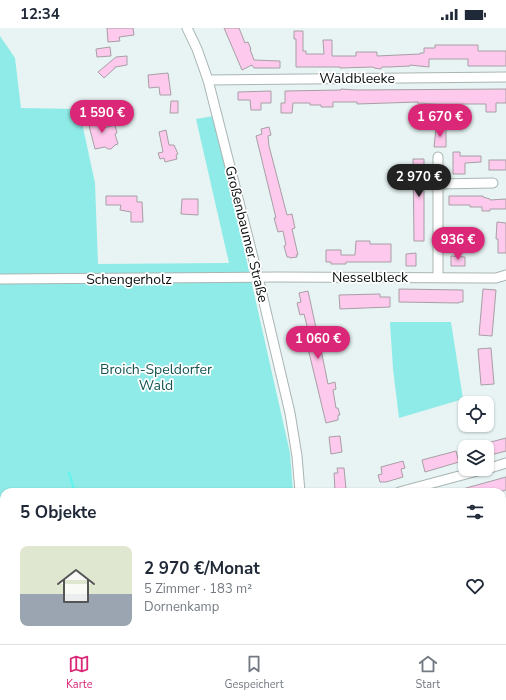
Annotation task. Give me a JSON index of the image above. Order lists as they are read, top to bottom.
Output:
{
  "streets": {
    "street": [
      "Waldbleeke",
      "Großenbaumer Straße",
      "Nesselbleck",
      "Schengerholz"
    ]
  },
  "crossings": [
    ["Waldbleeke", "Großenbaumer Straße"],
    ["Großenbaumer Straße", "Nesselbleck"],
    ["Großenbaumer Straße", "Schengerholz"],
    ["Nesselbleck", "Schengerholz"]
  ],
  "parks": ["Broich-Speldorfer Wald"],
  "page": {
    "status": "12:34",
    "price": [
      "1 590 €",
      "1 670 €",
      "2 970 €",
      "936 €",
      "1 060 €"
    ],
    "heading": "5 Objekte",
    "list": [
      {
        "name": "2 970 €/Monat",
        "note": "5 Zimmer · 183 m² · Dornenkamp"
      }
    ],
    "tabs": ["Karte", "Gespeichert", "Start"]
  }
}
